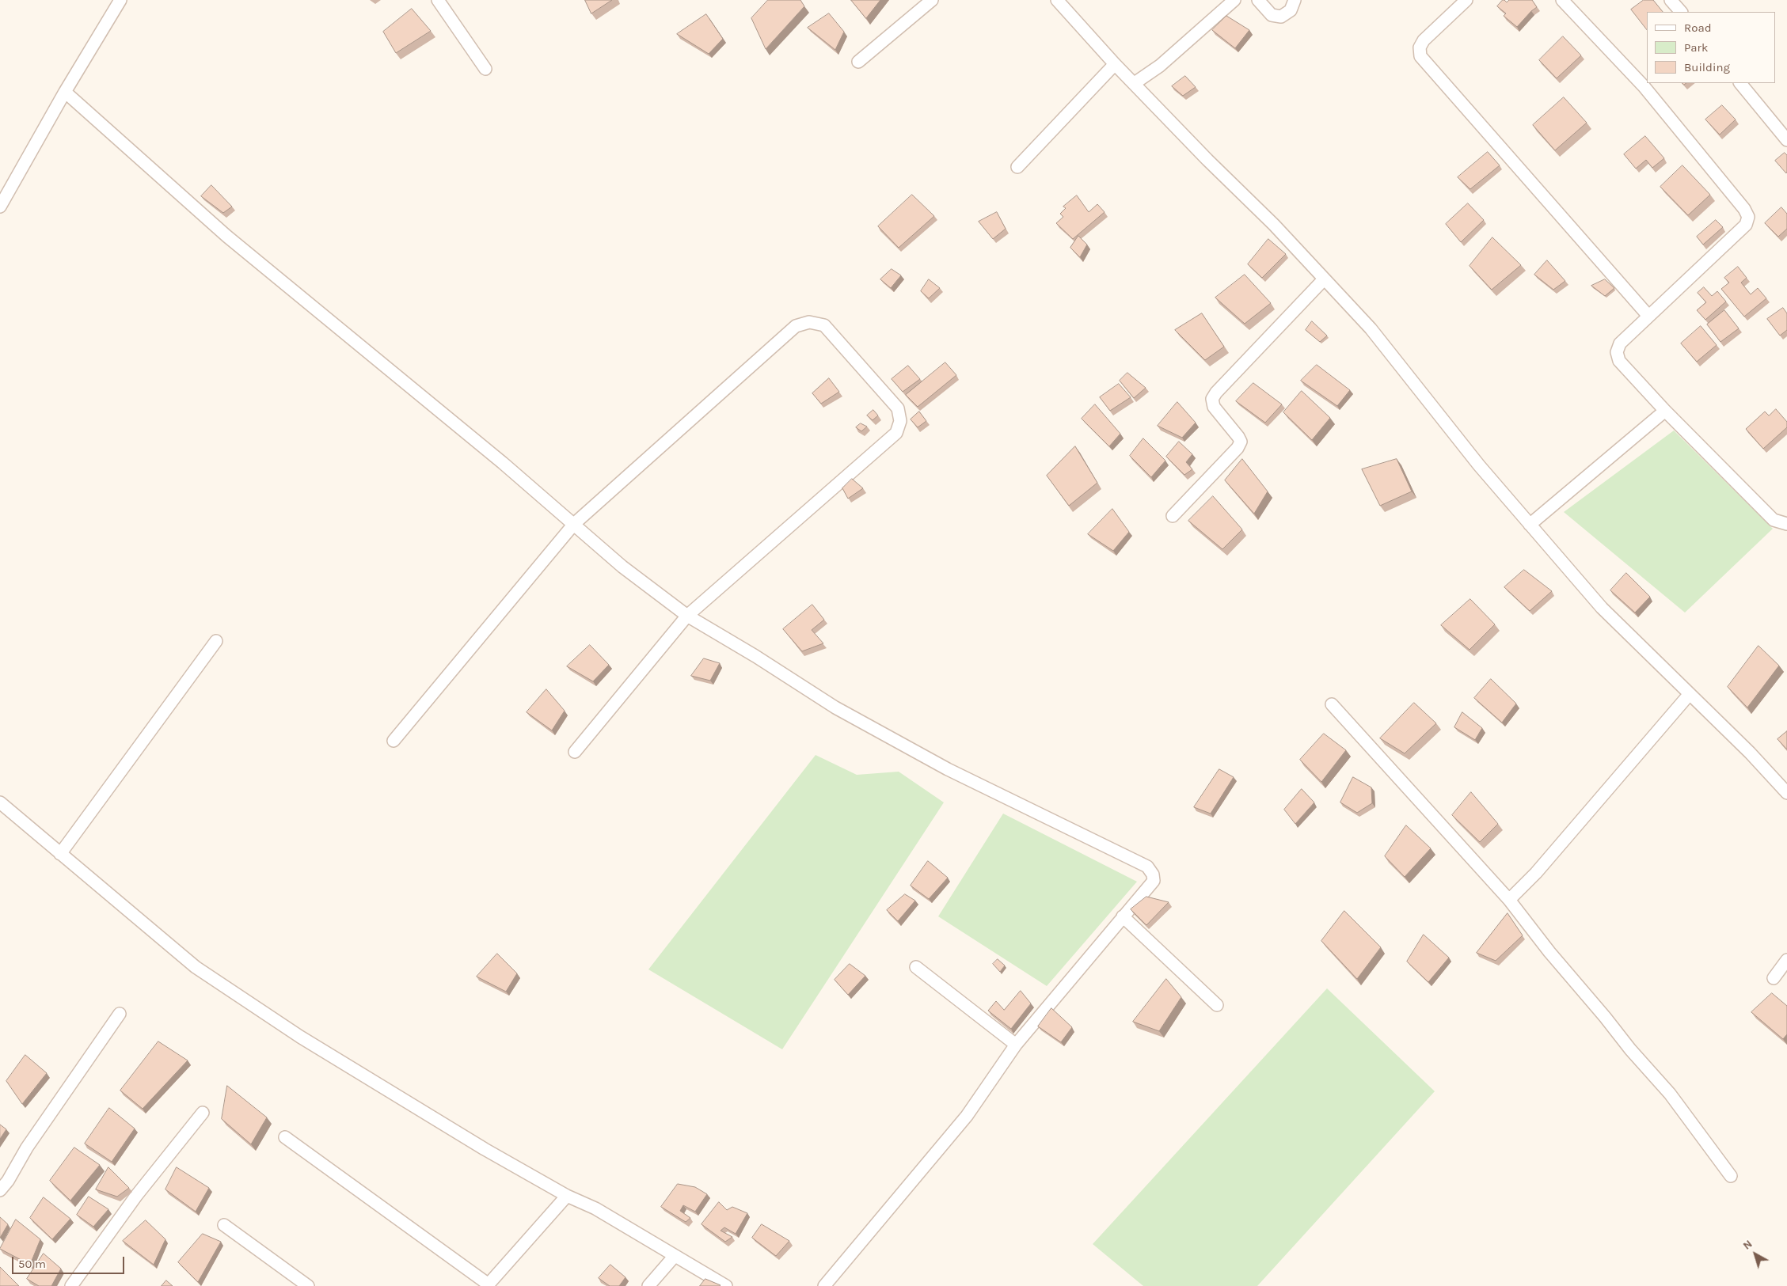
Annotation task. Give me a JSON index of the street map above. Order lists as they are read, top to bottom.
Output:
{
  "legend": ["Road", "Park", "Building"],
  "scale_bar": "50 m",
  "north": "top left"
}
